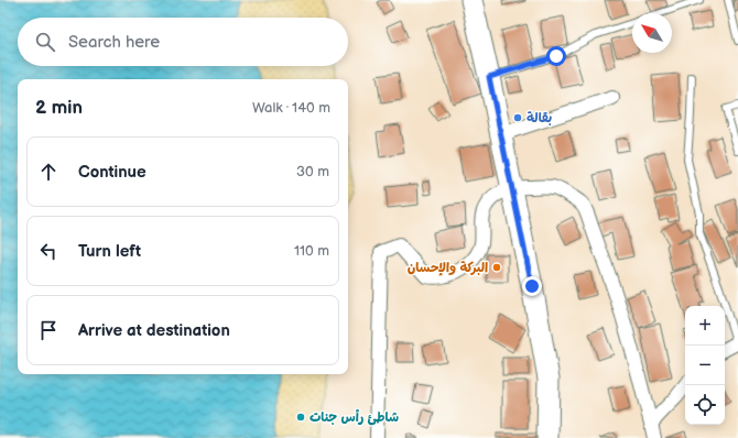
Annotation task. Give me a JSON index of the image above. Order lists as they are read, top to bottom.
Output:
{
  "places": ["بقالة", "البركة والإحسان", "شاطئ رأس جنات"],
  "north": "top left",
  "page": {
    "search": "Search here",
    "heading": ["2 min", "Walk · 140 m"],
    "list": [
      ["Continue", "30 m"],
      ["Turn left", "110 m"],
      "Arrive at destination"
    ],
    "map_buttons": ["+", "−"]
  }
}
